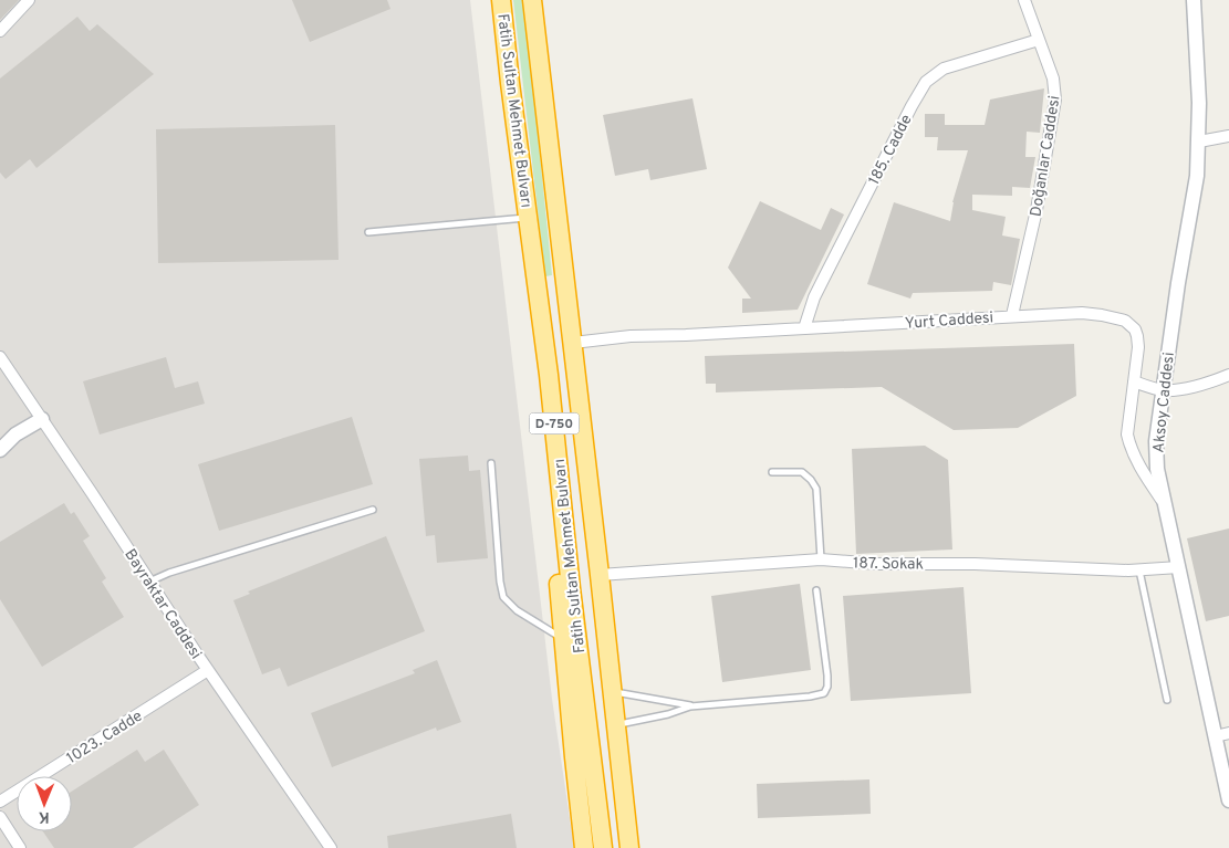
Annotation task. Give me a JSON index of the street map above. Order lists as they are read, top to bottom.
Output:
{
  "streets": {
    "highway": ["Fatih Sultan Mehmet Bulvarı", "D-750"],
    "street": [
      "185. Cadde",
      "Doğanlar Caddesi",
      "Yurt Caddesi",
      "Aksoy Caddesi",
      "187. Sokak",
      "Bayraktar Caddesi",
      "1023. Cadde"
    ]
  },
  "crossings": [
    ["Fatih Sultan Mehmet Bulvarı", "Yurt Caddesi"],
    ["Fatih Sultan Mehmet Bulvarı", "187. Sokak"],
    ["185. Cadde", "Doğanlar Caddesi"],
    ["185. Cadde", "Yurt Caddesi"],
    ["Doğanlar Caddesi", "Yurt Caddesi"],
    ["Yurt Caddesi", "Aksoy Caddesi"],
    ["Aksoy Caddesi", "187. Sokak"],
    ["Bayraktar Caddesi", "1023. Cadde"]
  ],
  "north": "bottom"
}
